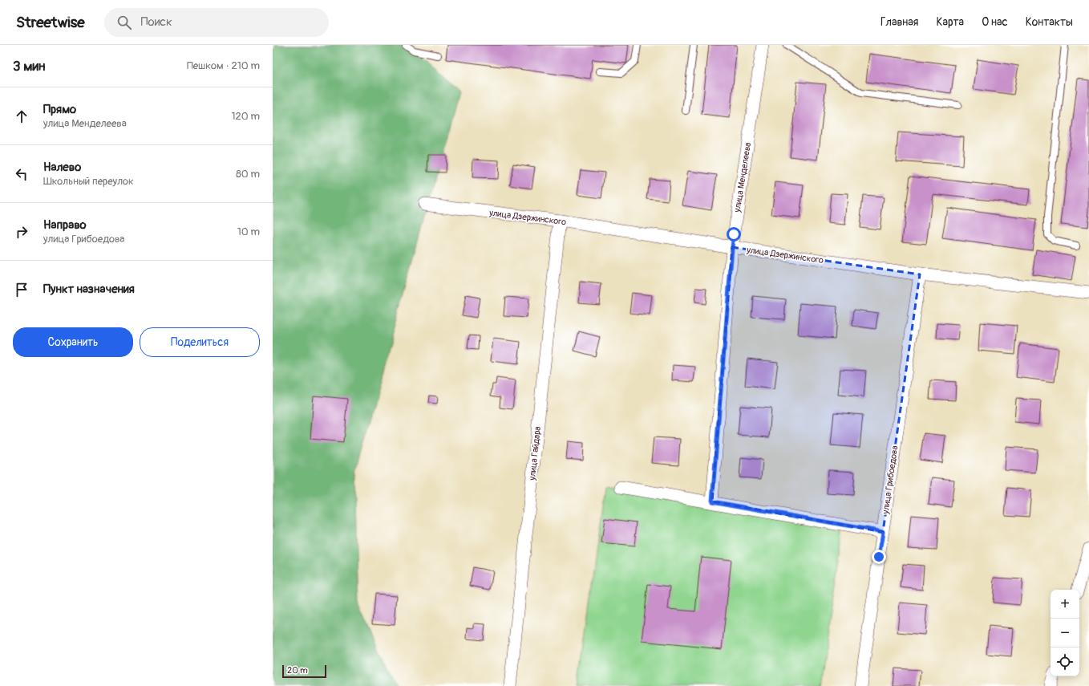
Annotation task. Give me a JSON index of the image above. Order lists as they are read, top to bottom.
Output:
{
  "streets": {
    "street": [
      "улица Менделеева",
      "улица Дзержинского",
      "улица Гайдара",
      "улица Грибоедова"
    ]
  },
  "crossings": [
    ["улица Менделеева", "улица Дзержинского"],
    ["улица Дзержинского", "улица Гайдара"],
    ["улица Дзержинского", "улица Грибоедова"]
  ],
  "scale_bar": "20 m",
  "page": {
    "header": "Streetwise",
    "search": "Поиск",
    "nav": [
      "Главная",
      "Карта",
      "О нас",
      "Контакты"
    ],
    "heading": ["3 мин", "Пешком · 210 m"],
    "list": [
      ["Прямо", "улица Менделеева", "120 m"],
      ["Налево", "Школьный переулок", "80 m"],
      ["Направо", "улица Грибоедова", "10 m"],
      "Пункт назначения"
    ],
    "buttons": ["Сохранить", "Поделиться"],
    "map_buttons": ["+", "−"],
    "scale": "20 m"
  }
}
